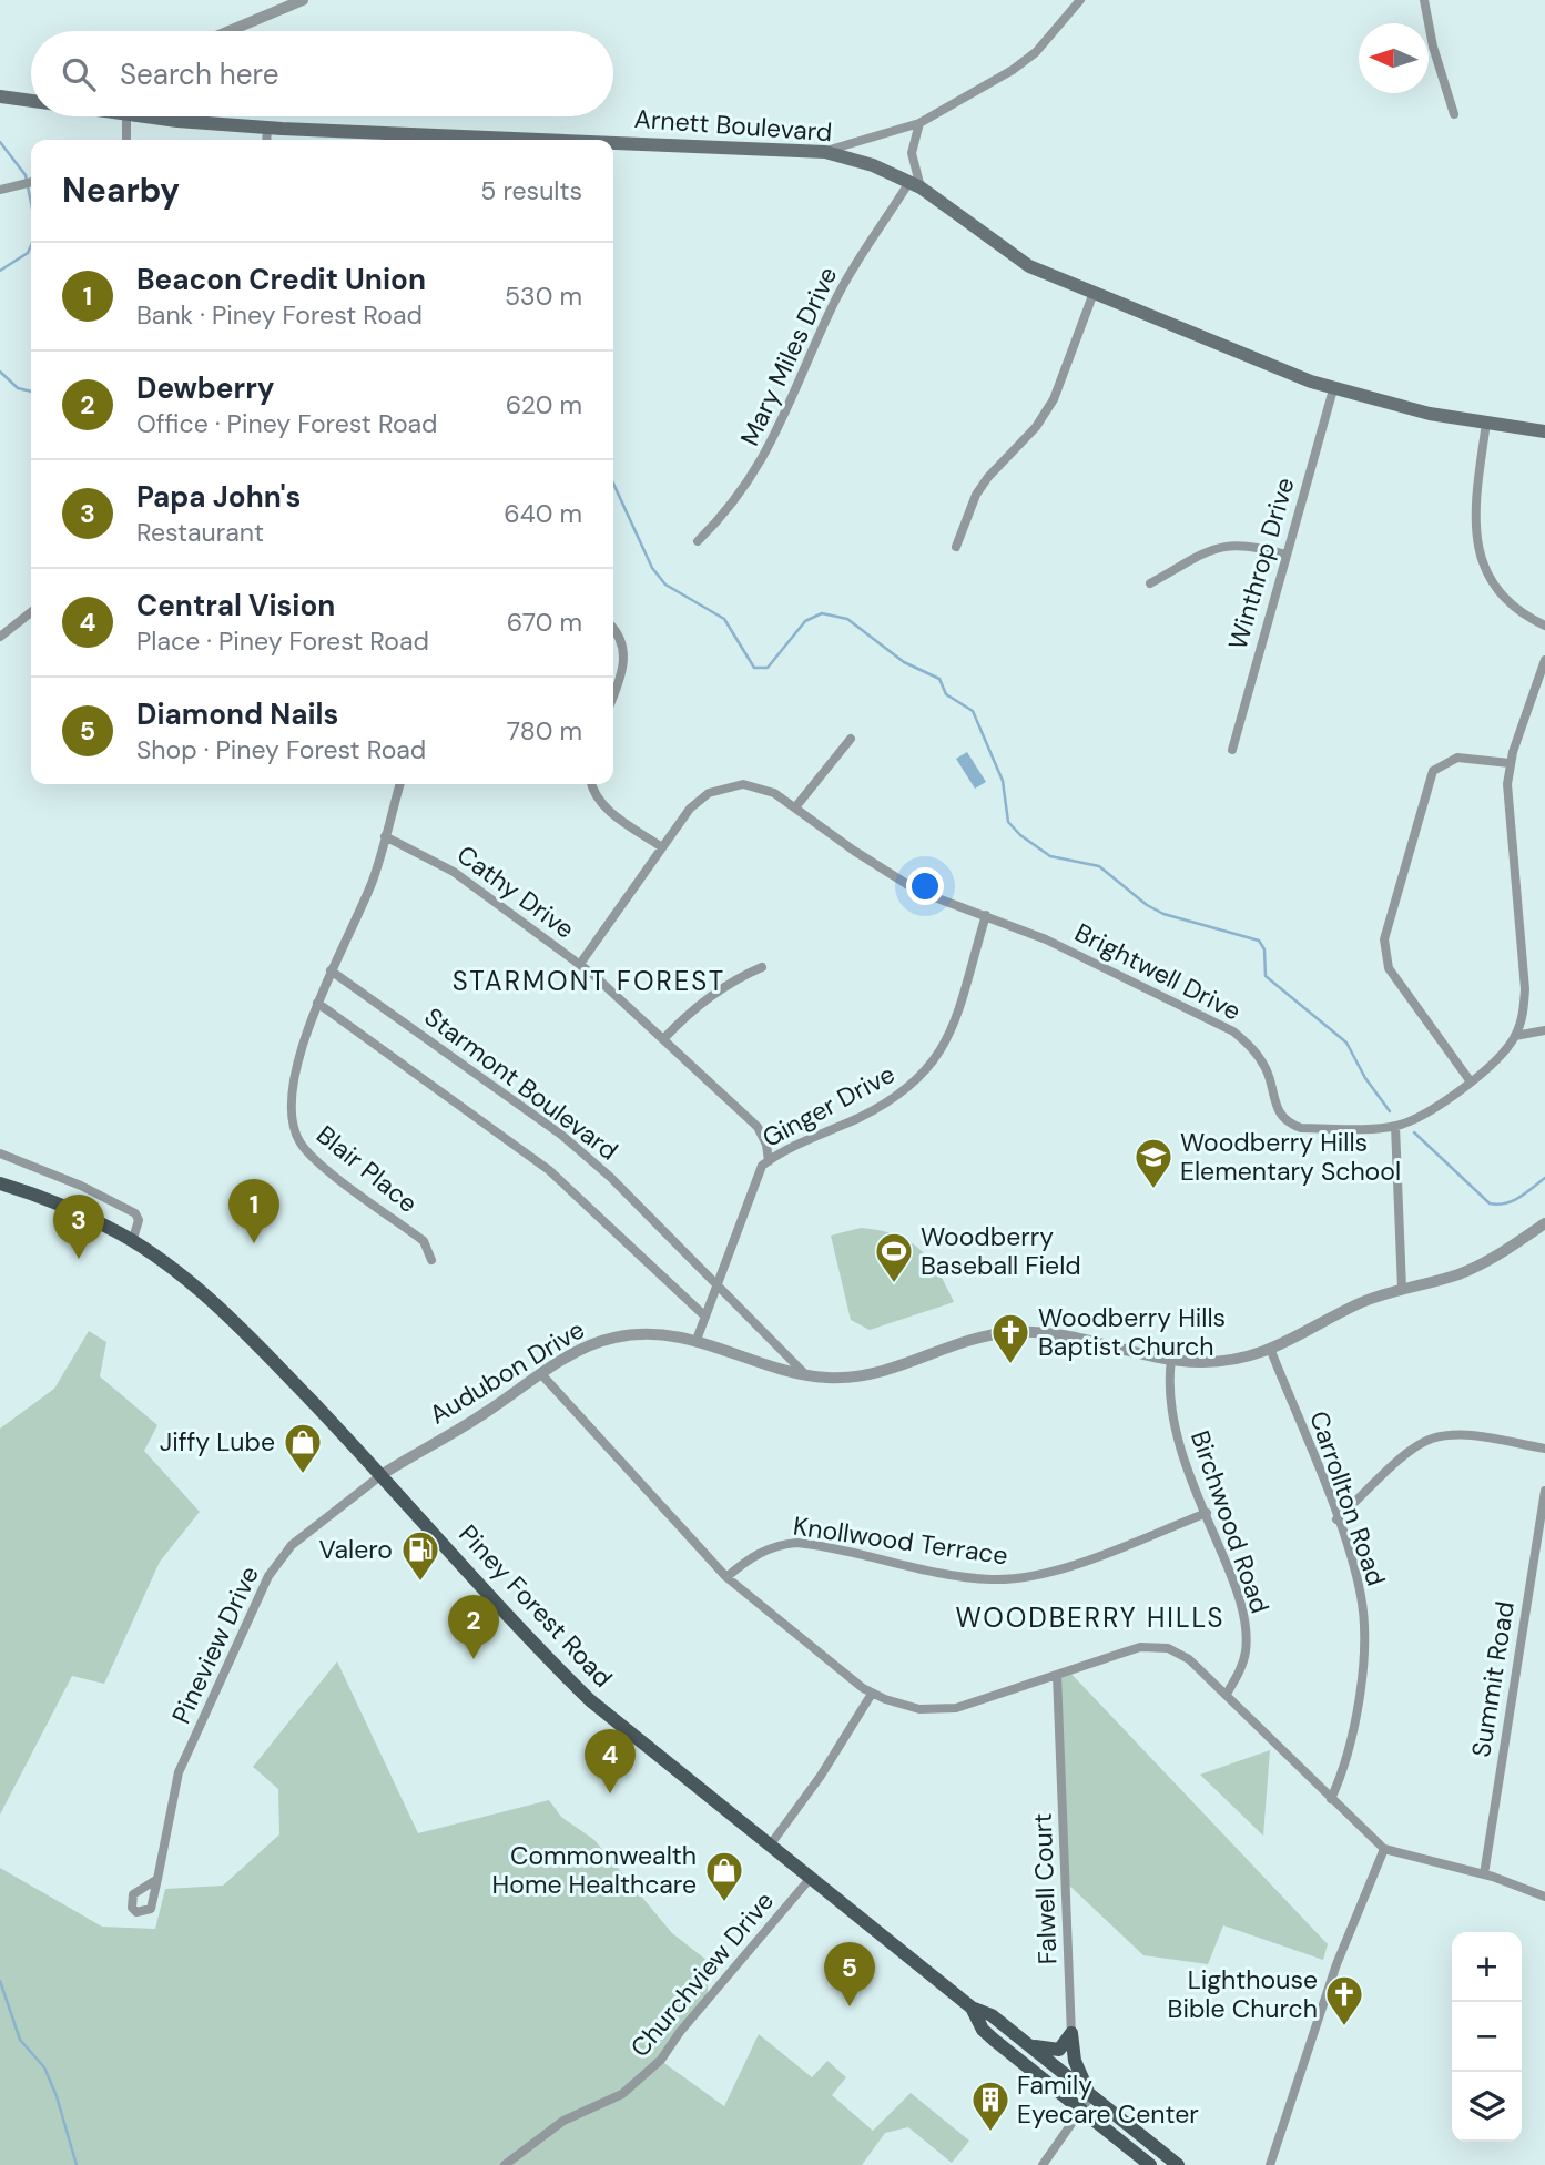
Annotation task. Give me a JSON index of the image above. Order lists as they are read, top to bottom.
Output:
{
  "streets": {
    "main road": ["Arnett Boulevard", "Piney Forest Road"],
    "street": [
      "Mary Miles Drive",
      "Winthrop Drive",
      "Cathy Drive",
      "Brightwell Drive",
      "Starmont Boulevard",
      "Ginger Drive",
      "Blair Place",
      "Audubon Drive",
      "Carrollton Road",
      "Birchwood Road",
      "Knollwood Terrace",
      "Pineview Drive",
      "Summit Road",
      "Falwell Court",
      "Churchview Drive"
    ]
  },
  "crossings": [
    ["Arnett Boulevard", "Mary Miles Drive"],
    ["Arnett Boulevard", "Winthrop Drive"],
    ["Cathy Drive", "Brightwell Drive"],
    ["Cathy Drive", "Ginger Drive"],
    ["Cathy Drive", "Blair Place"],
    ["Brightwell Drive", "Ginger Drive"],
    ["Starmont Boulevard", "Ginger Drive"],
    ["Starmont Boulevard", "Blair Place"],
    ["Starmont Boulevard", "Audubon Drive"],
    ["Ginger Drive", "Audubon Drive"],
    ["Audubon Drive", "Carrollton Road"],
    ["Audubon Drive", "Birchwood Road"],
    ["Audubon Drive", "Piney Forest Road"],
    ["Audubon Drive", "Pineview Drive"],
    ["Birchwood Road", "Knollwood Terrace"],
    ["Piney Forest Road", "Pineview Drive"],
    ["Piney Forest Road", "Falwell Court"],
    ["Piney Forest Road", "Churchview Drive"]
  ],
  "districts": ["STARMONT FOREST", "WOODBERRY HILLS"],
  "places": {
    "school or university": ["Woodberry Hills Elementary School"],
    "sports": ["Woodberry Baseball Field"],
    "church": ["Woodberry Hills Baptist Church", "Lighthouse Bible Church"],
    "shop": ["Jiffy Lube", "Commonwealth Home Healthcare"],
    "fuel station": ["Valero"],
    "building": ["Family Eyecare Center"]
  },
  "north": "left",
  "page": {
    "search": "Search here",
    "heading": ["Nearby", "5 results"],
    "list": [
      {
        "mark": "1",
        "name": "Beacon Credit Union",
        "note": "Bank · Piney Forest Road",
        "value": "530 m"
      },
      {
        "mark": "2",
        "name": "Dewberry",
        "note": "Office · Piney Forest Road",
        "value": "620 m"
      },
      {
        "mark": "3",
        "name": "Papa John's",
        "note": "Restaurant",
        "value": "640 m"
      },
      {
        "mark": "4",
        "name": "Central Vision",
        "note": "Place · Piney Forest Road",
        "value": "670 m"
      },
      {
        "mark": "5",
        "name": "Diamond Nails",
        "note": "Shop · Piney Forest Road",
        "value": "780 m"
      }
    ],
    "pins": [
      "1",
      "3",
      "2",
      "4",
      "5"
    ],
    "map_buttons": ["+", "−"]
  }
}
